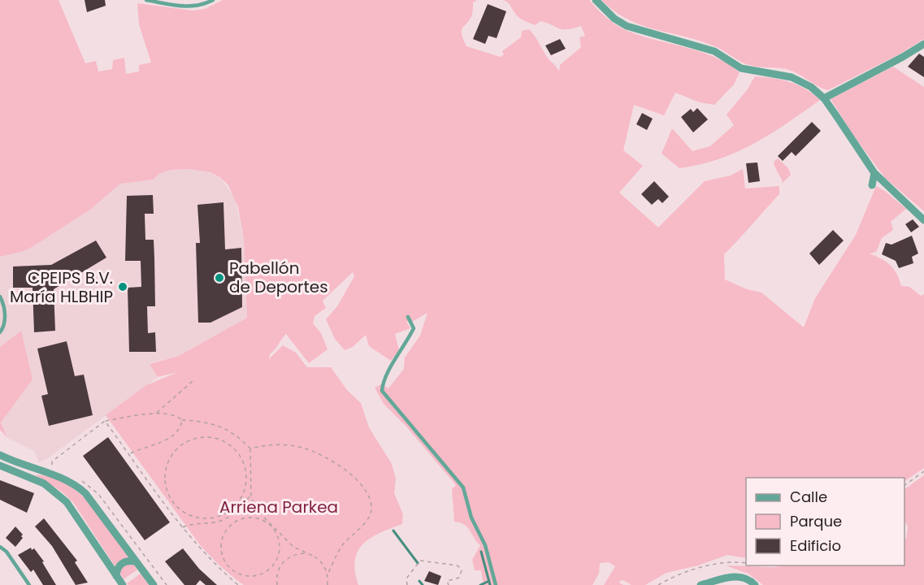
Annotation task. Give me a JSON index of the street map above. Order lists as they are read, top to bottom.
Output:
{
  "parks": ["Arriena Parkea"],
  "places": ["Pabellón de Deportes", "CPEIPS B.V. María HLBHIP"],
  "legend": ["Calle", "Parque", "Edificio"]
}
